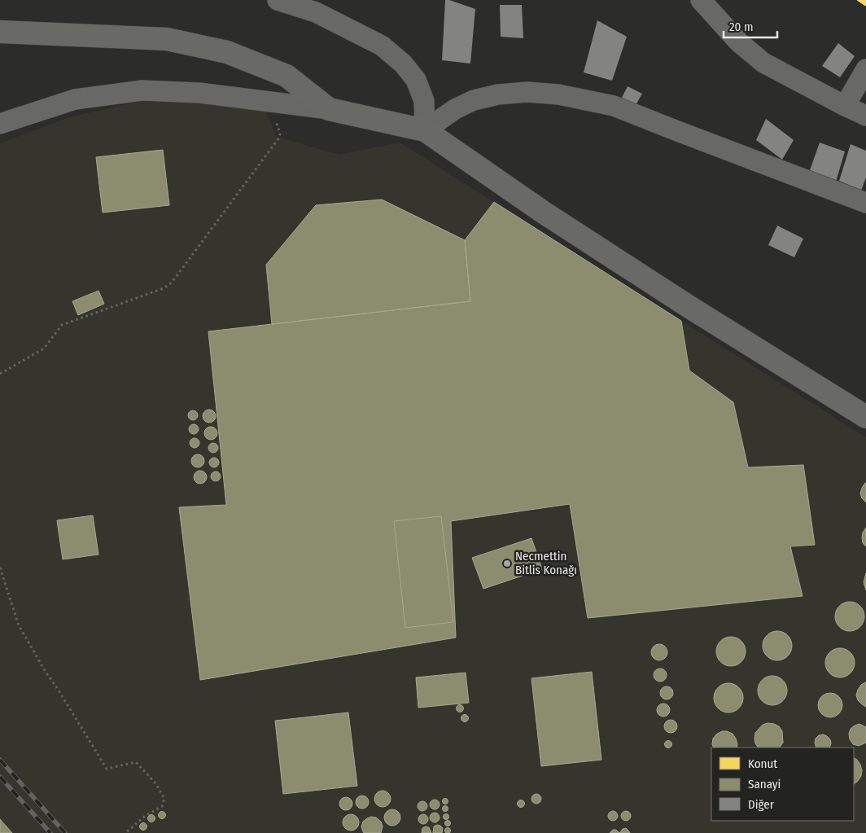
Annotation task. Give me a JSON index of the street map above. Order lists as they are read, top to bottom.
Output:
{
  "places": ["Necmettin Bitlis Konağı"],
  "legend": ["Konut", "Sanayi", "Diğer"],
  "scale_bar": "20 m"
}
